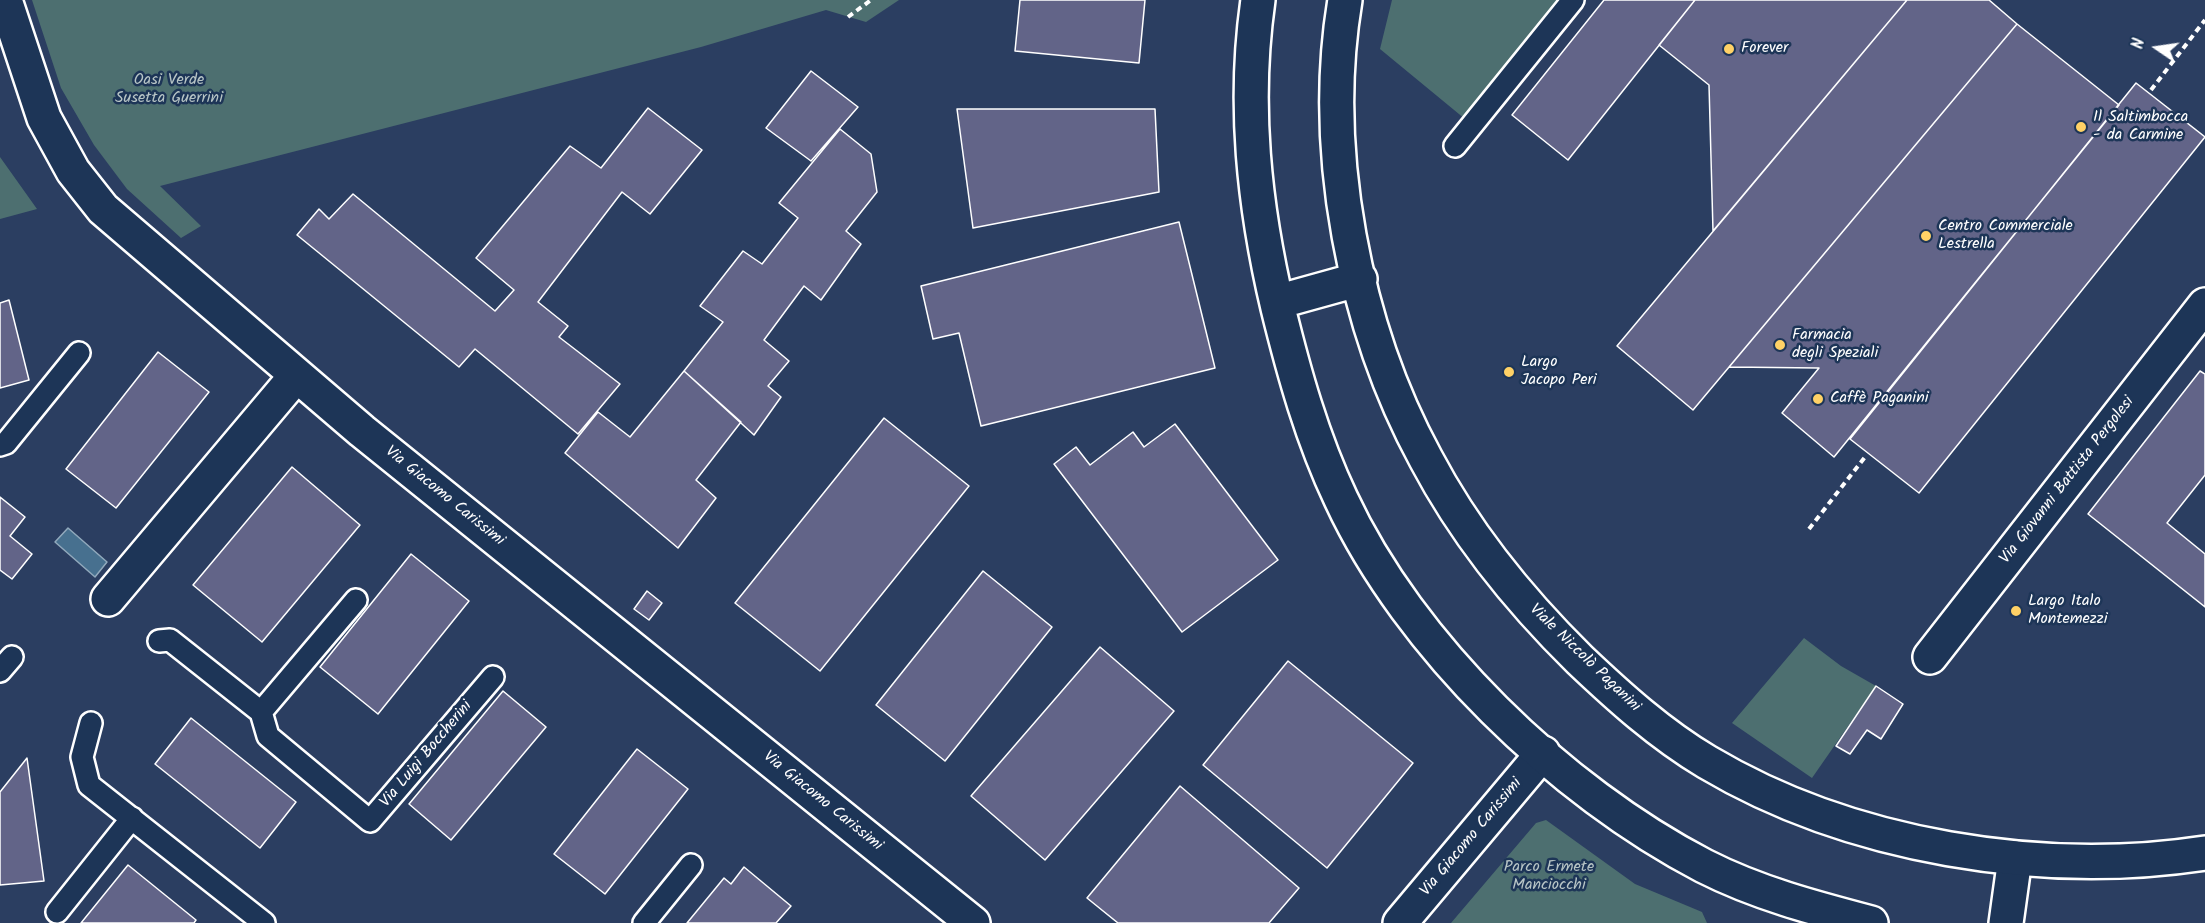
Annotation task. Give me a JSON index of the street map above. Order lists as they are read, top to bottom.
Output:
{
  "streets": {
    "street": ["Via Giovanni Battista Pergolesi", "Via Giacomo Carissimi", "Viale Niccolò Paganini"],
    "lane": ["Via Luigi Boccherini"]
  },
  "parks": ["Oasi Verde Susetta Guerrini", "Parco Ermete Manciocchi"],
  "places": [
    "Forever",
    "Il Saltimbocca - da Carmine",
    "Centro Commerciale Lestrella",
    "Farmacia degli Speziali",
    "Largo Jacopo Peri",
    "Caffè Paganini",
    "Largo Italo Montemezzi"
  ],
  "north": "left"
}
